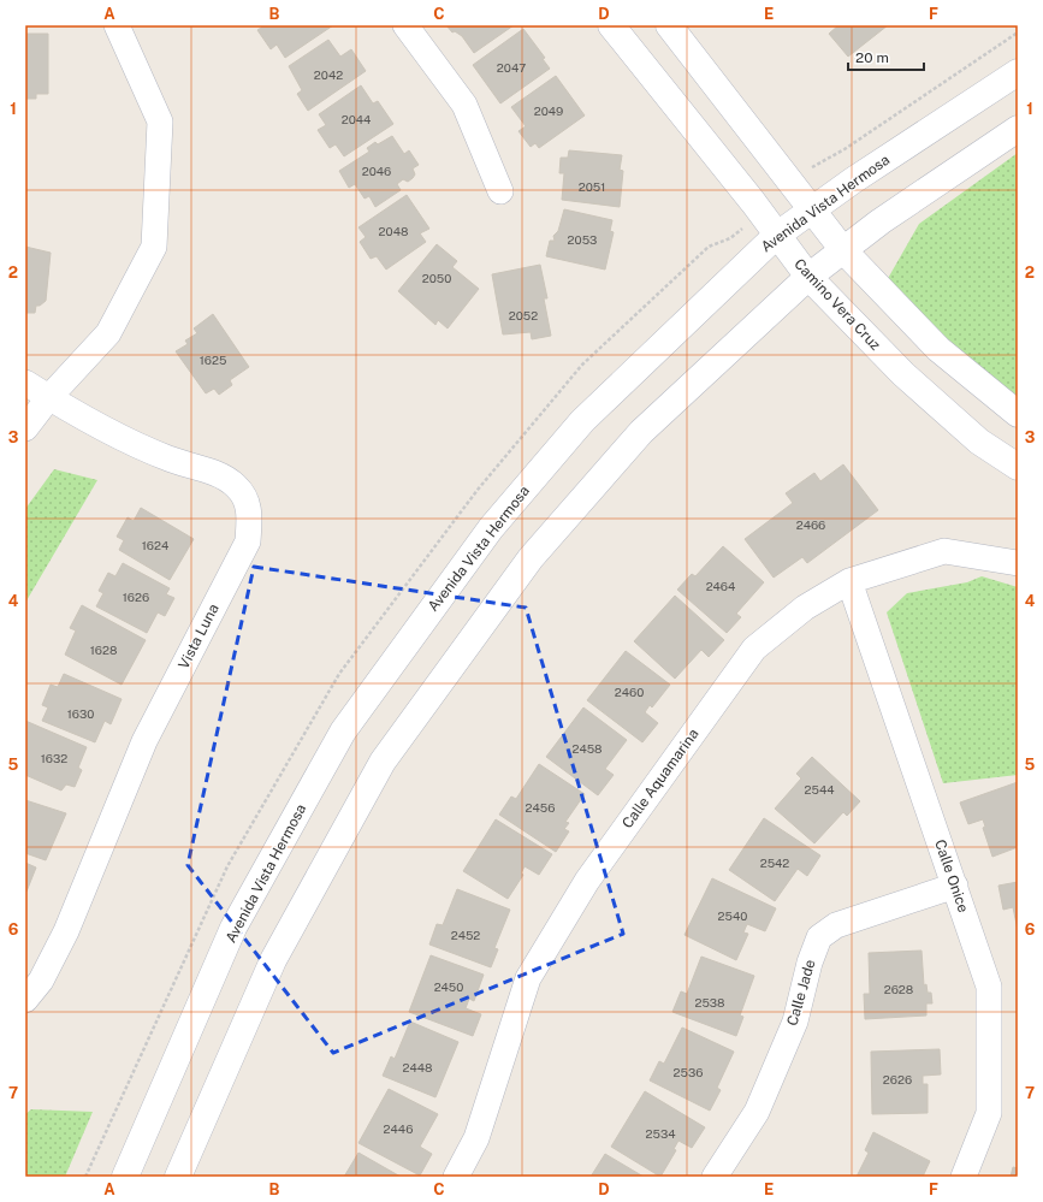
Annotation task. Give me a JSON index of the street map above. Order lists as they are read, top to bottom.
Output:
{
  "streets": {
    "main road": ["Avenida Vista Hermosa", "Camino Vera Cruz"],
    "street": [
      "Vista Luna",
      "Calle Aquamarina",
      "Calle Onice",
      "Calle Jade"
    ]
  },
  "crossings": [
    ["Avenida Vista Hermosa", "Camino Vera Cruz"],
    ["Calle Aquamarina", "Calle Onice"],
    ["Calle Onice", "Calle Jade"]
  ],
  "house_numbers": [
    "2047",
    "2042",
    "2049",
    "2044",
    "2046",
    "2051",
    "2048",
    "2053",
    "2050",
    "2052",
    "1625",
    "2466",
    "1624",
    "2464",
    "1626",
    "1628",
    "2460",
    "1630",
    "2458",
    "1632",
    "2544",
    "2456",
    "2542",
    "2540",
    "2452",
    "2450",
    "2628",
    "2538",
    "2448",
    "2536",
    "2626",
    "2446",
    "2534"
  ],
  "scale_bar": "20 m",
  "grid": {
    "columns": [
      "A",
      "B",
      "C",
      "D",
      "E",
      "F"
    ],
    "rows": [
      "1",
      "2",
      "3",
      "4",
      "5",
      "6",
      "7"
    ]
  }
}
